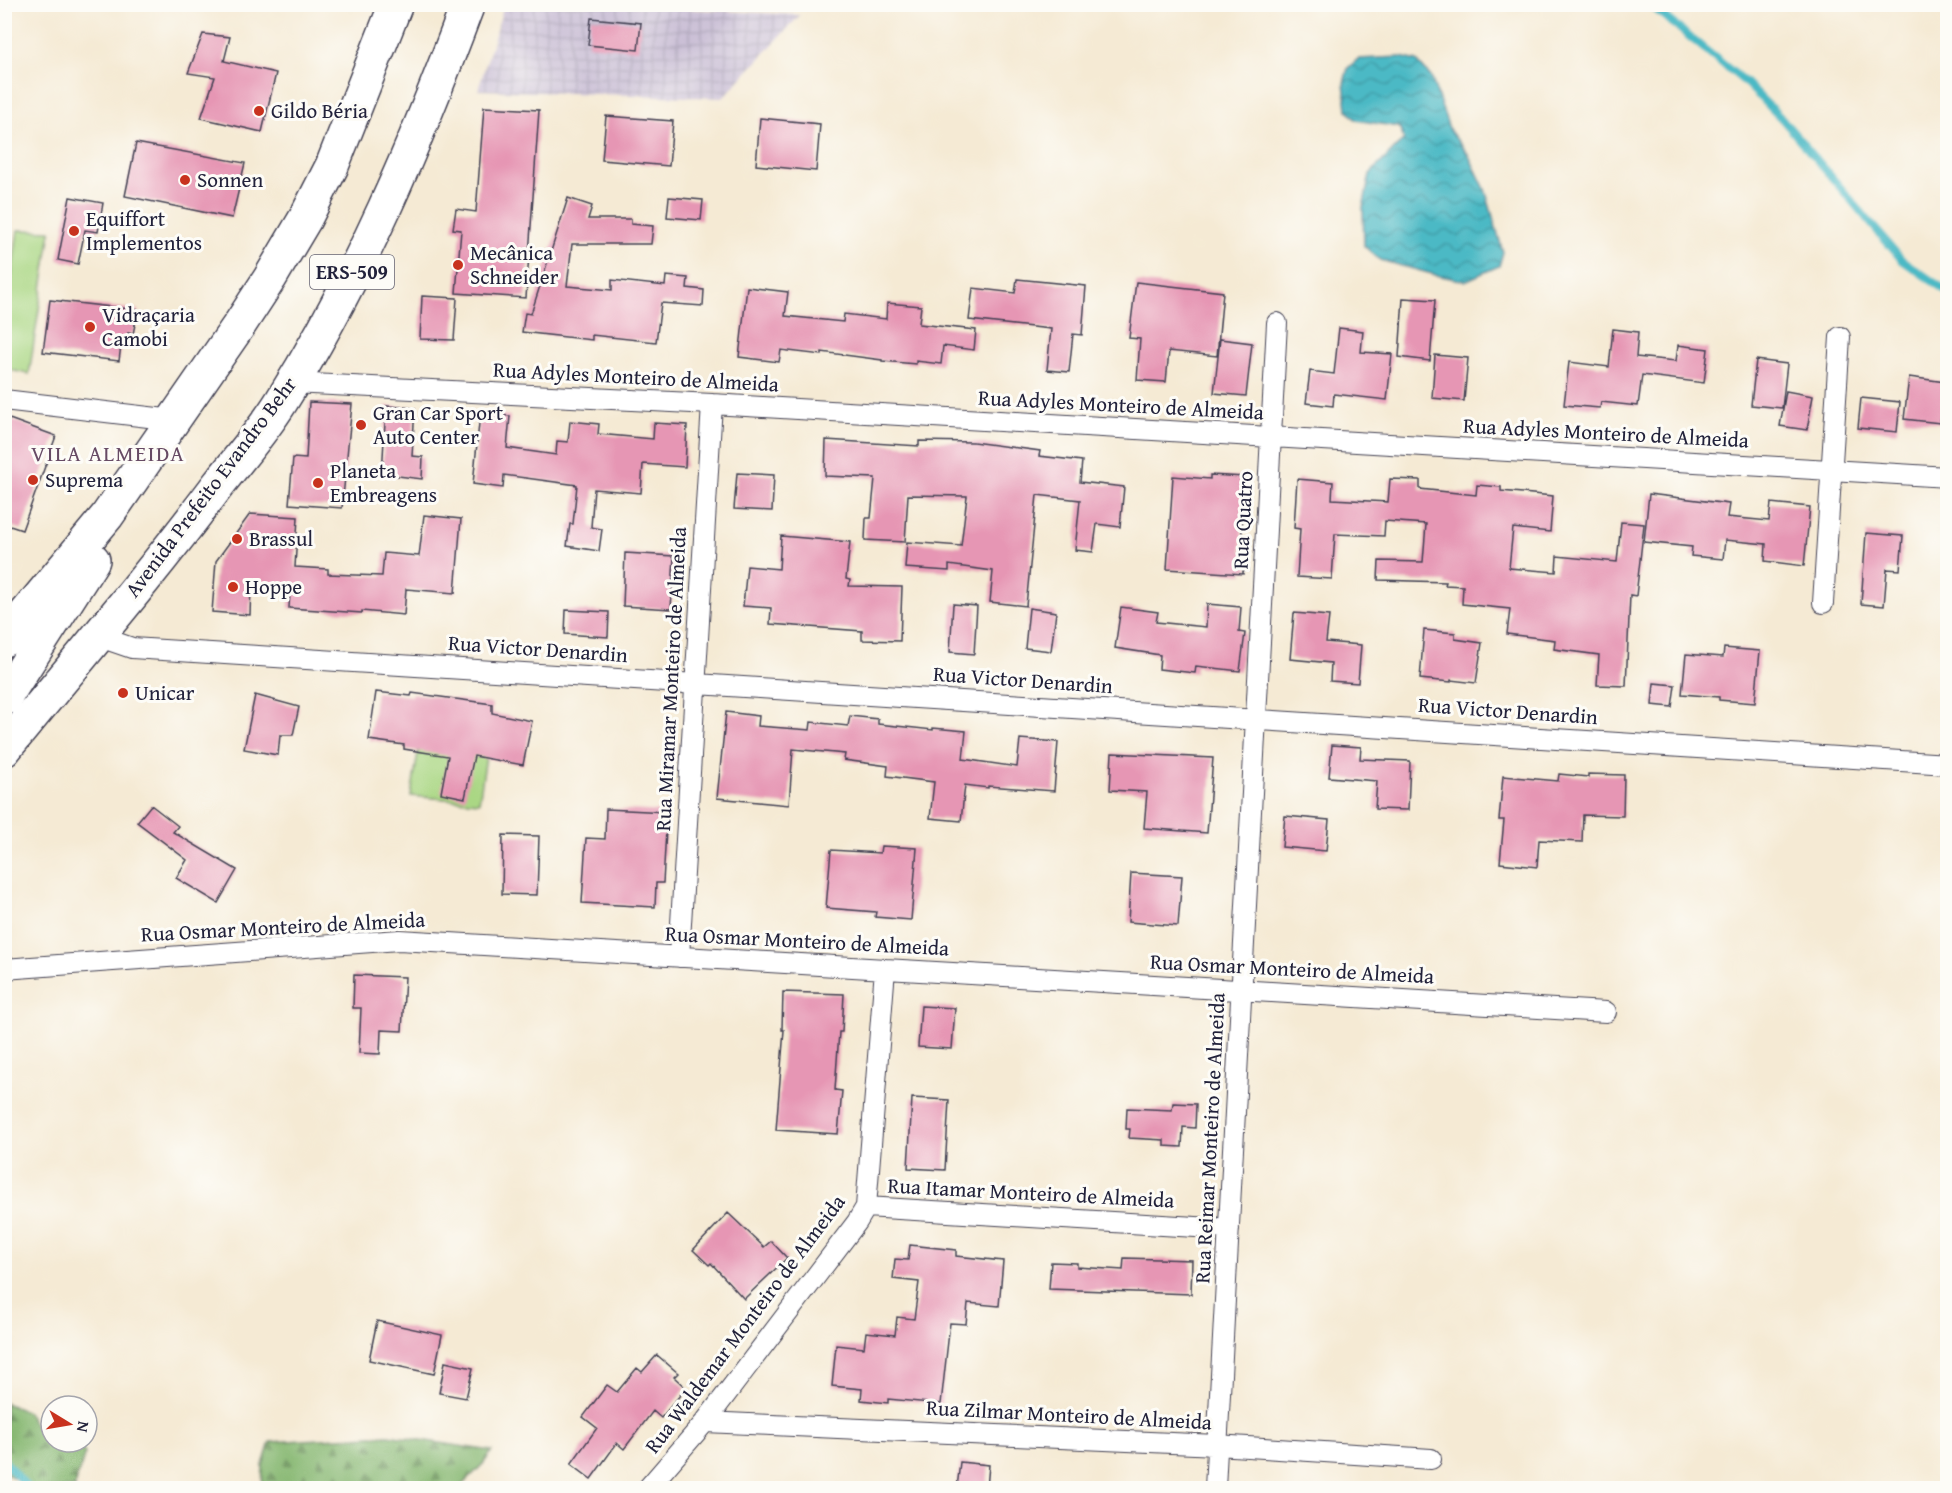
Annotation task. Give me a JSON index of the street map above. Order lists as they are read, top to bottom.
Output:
{
  "streets": {
    "highway": ["ERS-509", "Avenida Prefeito Evandro Behr"],
    "street": [
      "Rua Adyles Monteiro de Almeida",
      "Rua Quatro",
      "Rua Victor Denardin",
      "Rua Miramar Monteiro de Almeida",
      "Rua Osmar Monteiro de Almeida",
      "Rua Reimar Monteiro de Almeida",
      "Rua Itamar Monteiro de Almeida",
      "Rua Waldemar Monteiro de Almeida",
      "Rua Zilmar Monteiro de Almeida"
    ]
  },
  "crossings": [
    ["Rua Adyles Monteiro de Almeida", "Avenida Prefeito Evandro Behr"],
    ["Rua Adyles Monteiro de Almeida", "Rua Quatro"],
    ["Rua Adyles Monteiro de Almeida", "Rua Miramar Monteiro de Almeida"],
    ["Avenida Prefeito Evandro Behr", "Rua Victor Denardin"],
    ["Rua Quatro", "Rua Victor Denardin"],
    ["Rua Quatro", "Rua Reimar Monteiro de Almeida"],
    ["Rua Victor Denardin", "Rua Miramar Monteiro de Almeida"],
    ["Rua Victor Denardin", "Rua Reimar Monteiro de Almeida"],
    ["Rua Miramar Monteiro de Almeida", "Rua Osmar Monteiro de Almeida"],
    ["Rua Osmar Monteiro de Almeida", "Rua Reimar Monteiro de Almeida"],
    ["Rua Osmar Monteiro de Almeida", "Rua Waldemar Monteiro de Almeida"],
    ["Rua Reimar Monteiro de Almeida", "Rua Itamar Monteiro de Almeida"],
    ["Rua Reimar Monteiro de Almeida", "Rua Zilmar Monteiro de Almeida"],
    ["Rua Itamar Monteiro de Almeida", "Rua Waldemar Monteiro de Almeida"],
    ["Rua Waldemar Monteiro de Almeida", "Rua Zilmar Monteiro de Almeida"]
  ],
  "districts": ["VILA ALMEIDA"],
  "places": [
    "Gildo Béria",
    "Sonnen",
    "Equiffort Implementos",
    "Mecânica Schneider",
    "Vidraçaria Camobi",
    "Gran Car Sport Auto Center",
    "Suprema",
    "Planeta Embreagens",
    "Brassul",
    "Hoppe",
    "Unicar"
  ],
  "north": "right"
}
